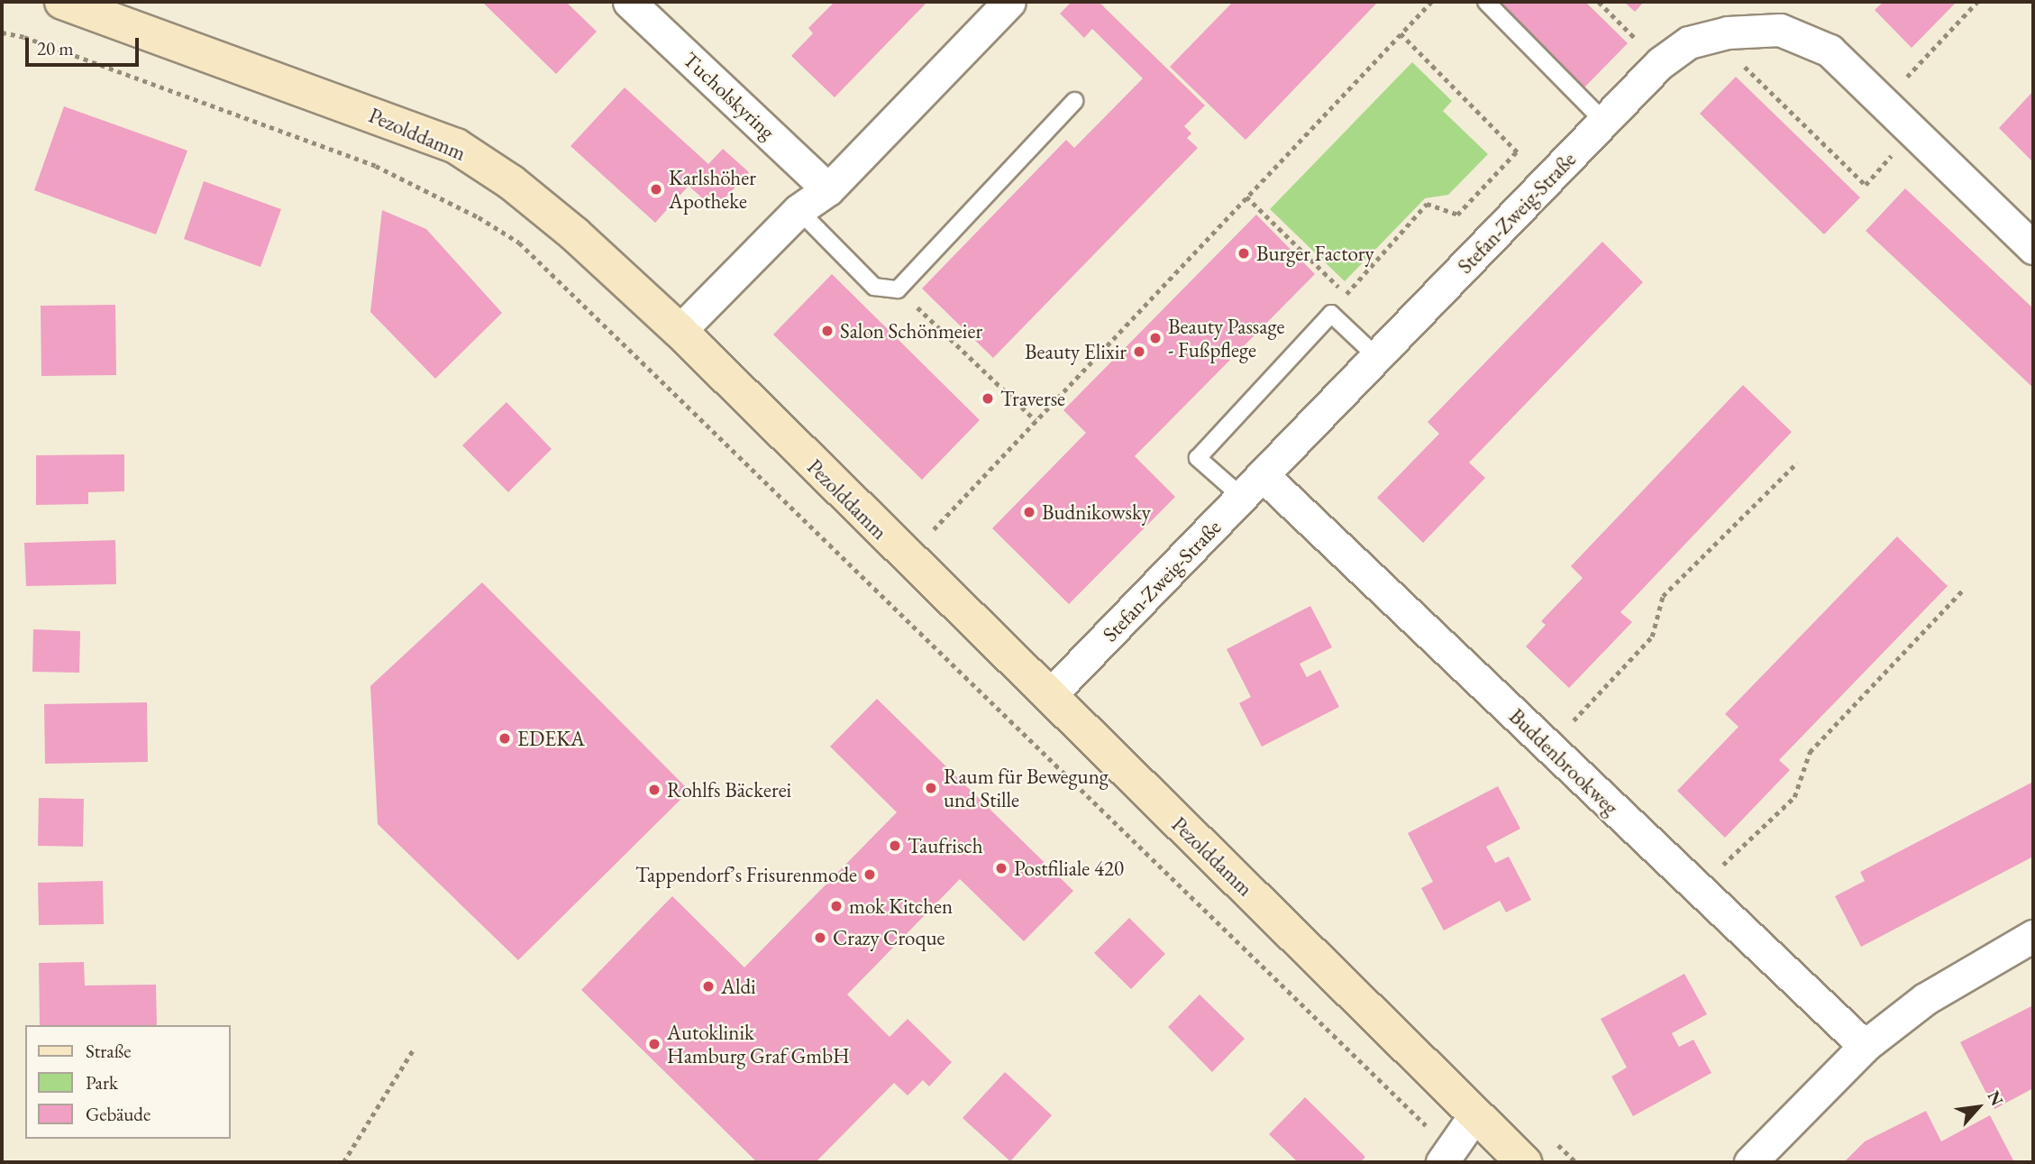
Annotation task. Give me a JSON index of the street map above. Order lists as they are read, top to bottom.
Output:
{
  "streets": {
    "street": [
      "Tucholskyring",
      "Pezolddamm",
      "Stefan-Zweig-Straße",
      "Buddenbrookweg"
    ]
  },
  "crossings": [
    ["Pezolddamm", "Stefan-Zweig-Straße"],
    ["Stefan-Zweig-Straße", "Buddenbrookweg"]
  ],
  "places": [
    "Karlshöher Apotheke",
    "Burger Factory",
    "Salon Schönmeier",
    "Beauty Passage - Fußpflege",
    "Beauty Elixir",
    "Traverse",
    "Budnikowsky",
    "EDEKA",
    "Raum für Bewegung und Stille",
    "Rohlfs Bäckerei",
    "Taufrisch",
    "Postfiliale 420",
    "Tappendorf’s Frisurenmode",
    "mok Kitchen",
    "Crazy Croque",
    "Aldi",
    "Autoklinik Hamburg Graf GmbH"
  ],
  "legend": ["Straße", "Park", "Gebäude"],
  "scale_bar": "20 m",
  "north": "top right"
}
